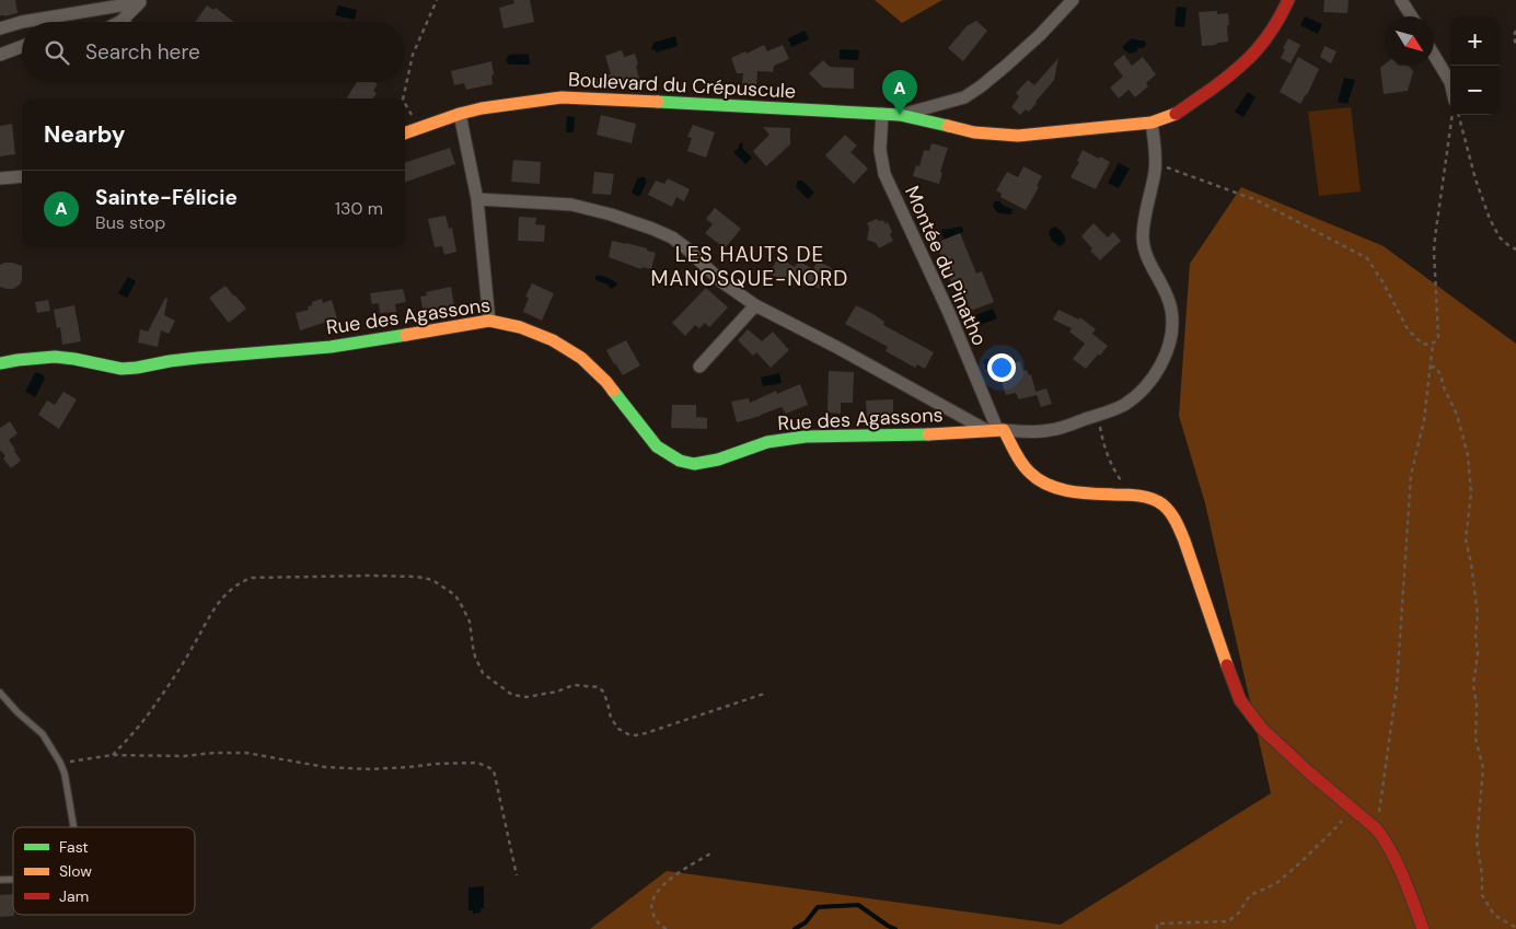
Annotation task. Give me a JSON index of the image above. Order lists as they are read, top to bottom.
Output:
{
  "streets": {
    "street": ["Boulevard du Crépuscule", "Montée du Pinatho", "Rue des Agassons"]
  },
  "crossings": [
    ["Boulevard du Crépuscule", "Montée du Pinatho"],
    ["Montée du Pinatho", "Rue des Agassons"]
  ],
  "districts": ["LES HAUTS DE MANOSQUE-NORD"],
  "legend": ["Fast", "Slow", "Jam"],
  "north": "bottom right",
  "page": {
    "map_buttons": ["+", "−"],
    "search": "Search here",
    "pins": "A",
    "heading": "Nearby",
    "list": [
      {
        "mark": "A",
        "name": "Sainte-Félicie",
        "note": "Bus stop",
        "value": "130 m"
      }
    ]
  }
}
